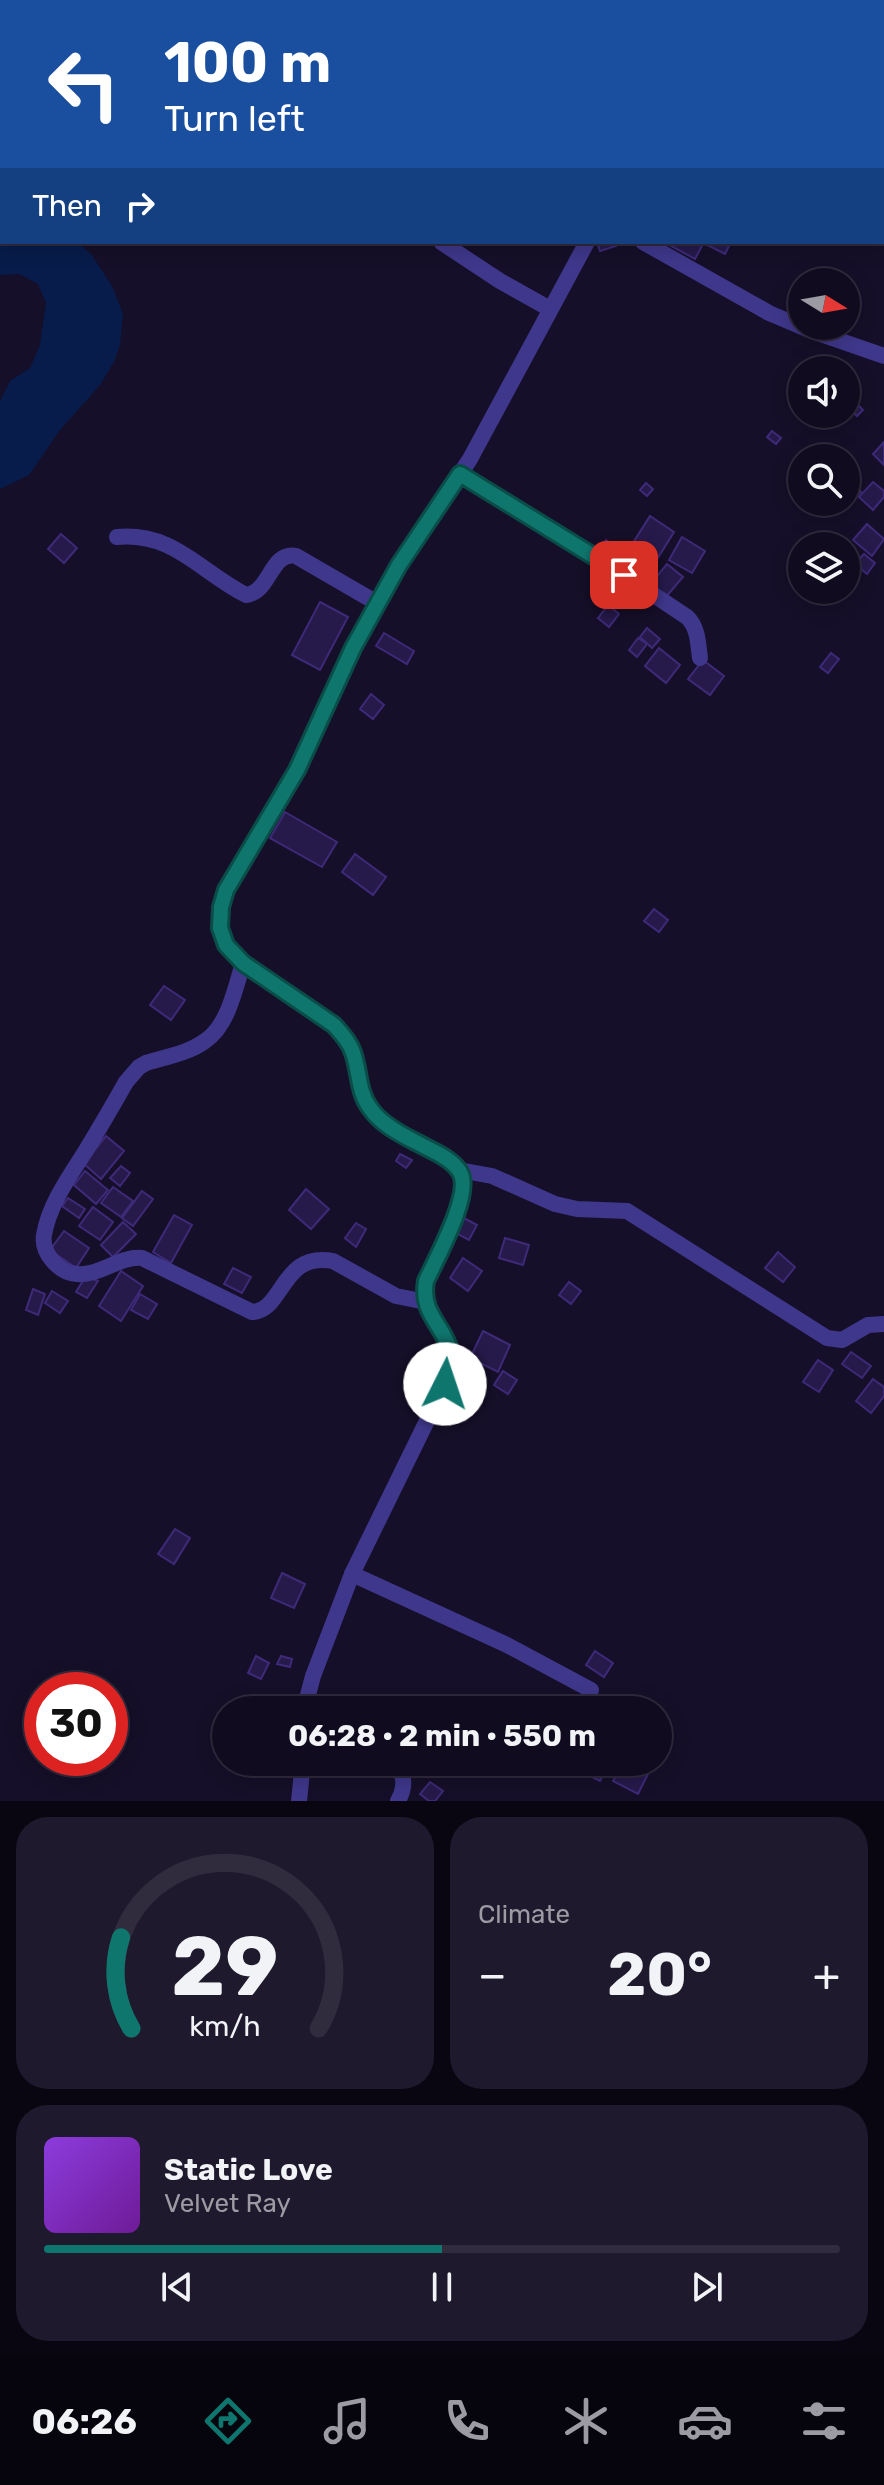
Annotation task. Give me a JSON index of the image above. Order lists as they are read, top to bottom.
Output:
{
  "north": "right",
  "page": {
    "turn": ["100 m", "Turn left"],
    "then": "Then",
    "limit": "30",
    "trip": "06:28 · 2 min · 550 m",
    "tile": "Climate",
    "heat": ["−", "20°", "+"],
    "song": ["Static Love", "Velvet Ray"],
    "tabs": "06:26",
    "gauge": ["29", "km/h"]
  }
}
